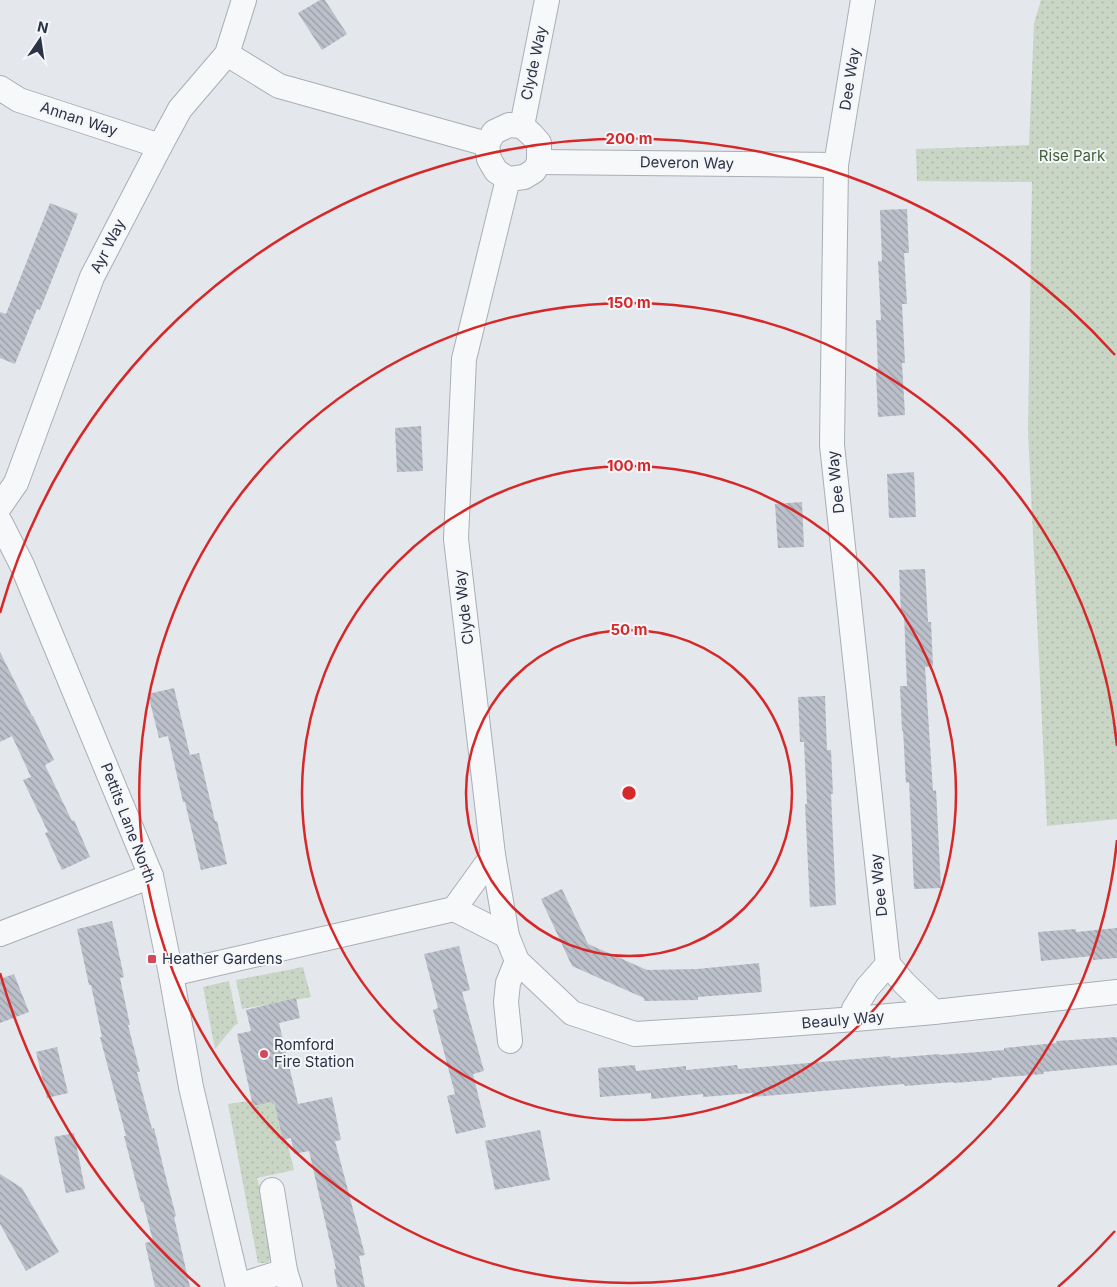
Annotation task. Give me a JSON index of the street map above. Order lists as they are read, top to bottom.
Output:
{
  "streets": {
    "street": [
      "Clyde Way",
      "Dee Way",
      "Annan Way",
      "Deveron Way",
      "Ayr Way",
      "Pettits Lane North",
      "Beauly Way"
    ]
  },
  "crossings": [
    ["Clyde Way", "Deveron Way"],
    ["Clyde Way", "Beauly Way"],
    ["Dee Way", "Deveron Way"],
    ["Annan Way", "Ayr Way"]
  ],
  "parks": ["Rise Park"],
  "places": {
    "transit": ["Heather Gardens"],
    "other": ["Romford Fire Station"]
  },
  "north": "top",
  "rings": [
    "200 m",
    "150 m",
    "100 m",
    "50 m"
  ]
}
